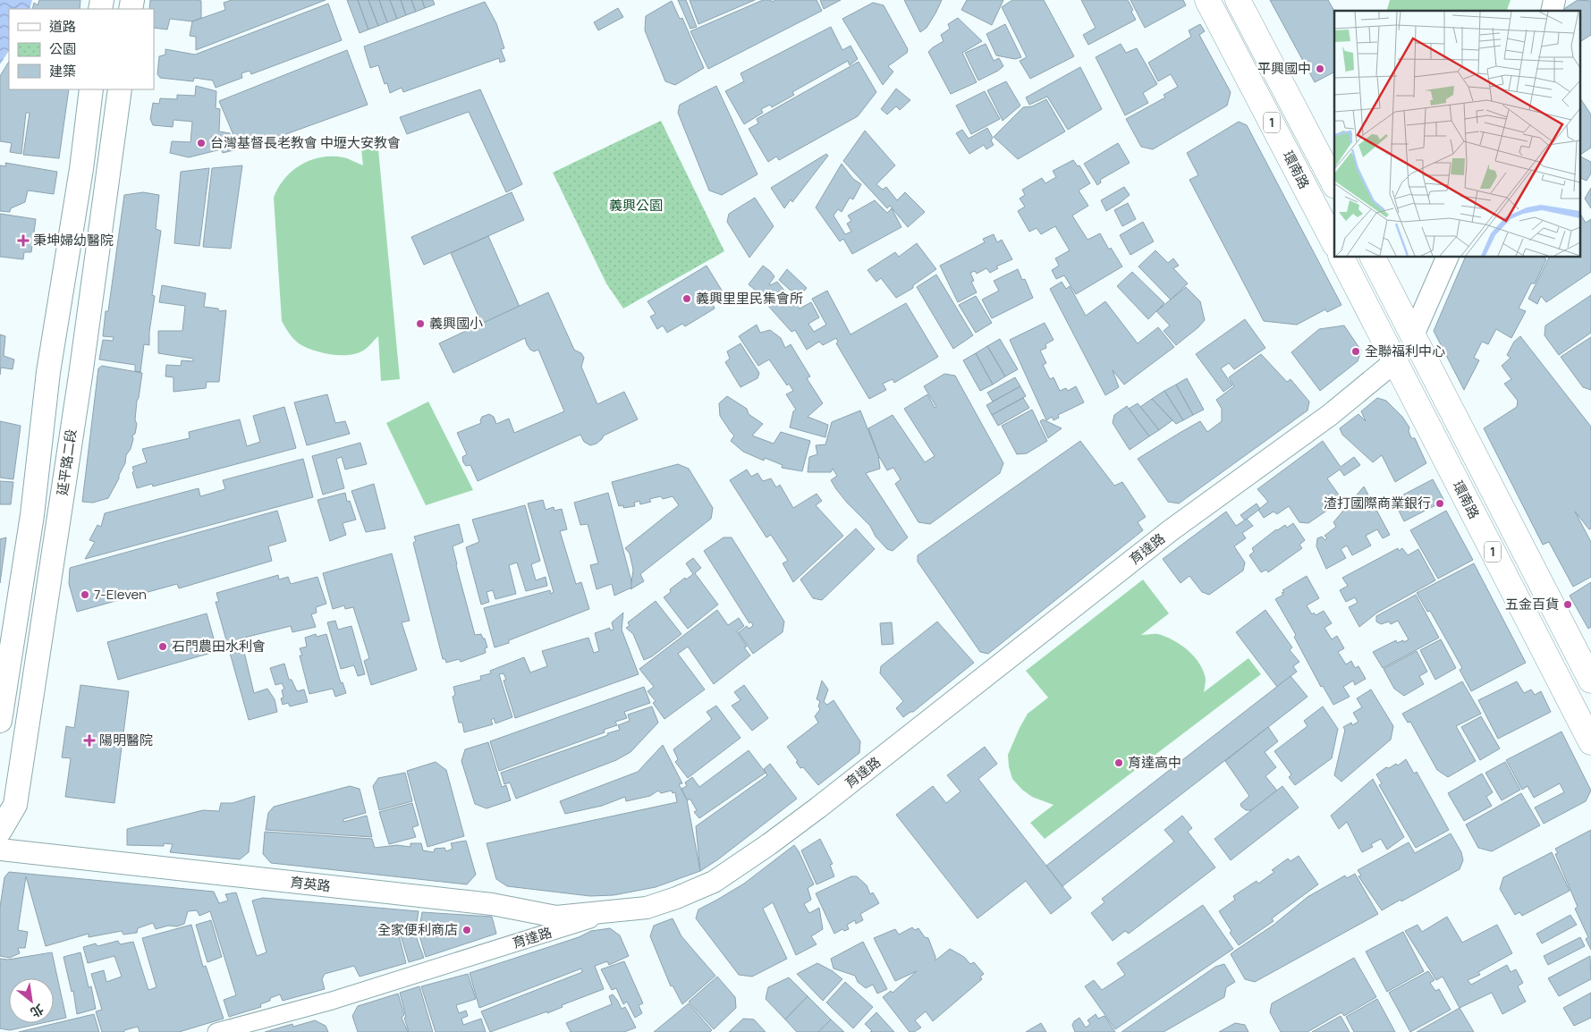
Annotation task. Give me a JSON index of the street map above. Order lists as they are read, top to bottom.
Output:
{
  "streets": {
    "main road": ["1", "環南路", "延平路二段"],
    "street": ["育達路", "育英路"]
  },
  "crossings": [
    ["1", "育達路"],
    ["環南路", "育達路"],
    ["育達路", "育英路"]
  ],
  "parks": ["義興公園"],
  "places": {
    "other": [
      "平興國中",
      "台灣基督長老教會 中壢大安教會",
      "義興里里民集會所",
      "義興國小",
      "全聯福利中心",
      "渣打國際商業銀行",
      "7-Eleven",
      "五金百貨",
      "石門農田水利會",
      "育達高中",
      "全家便利商店"
    ],
    "health": ["秉坤婦幼醫院", "陽明醫院"]
  },
  "legend": ["道路", "公園", "建築"],
  "north": "bottom right"
}
